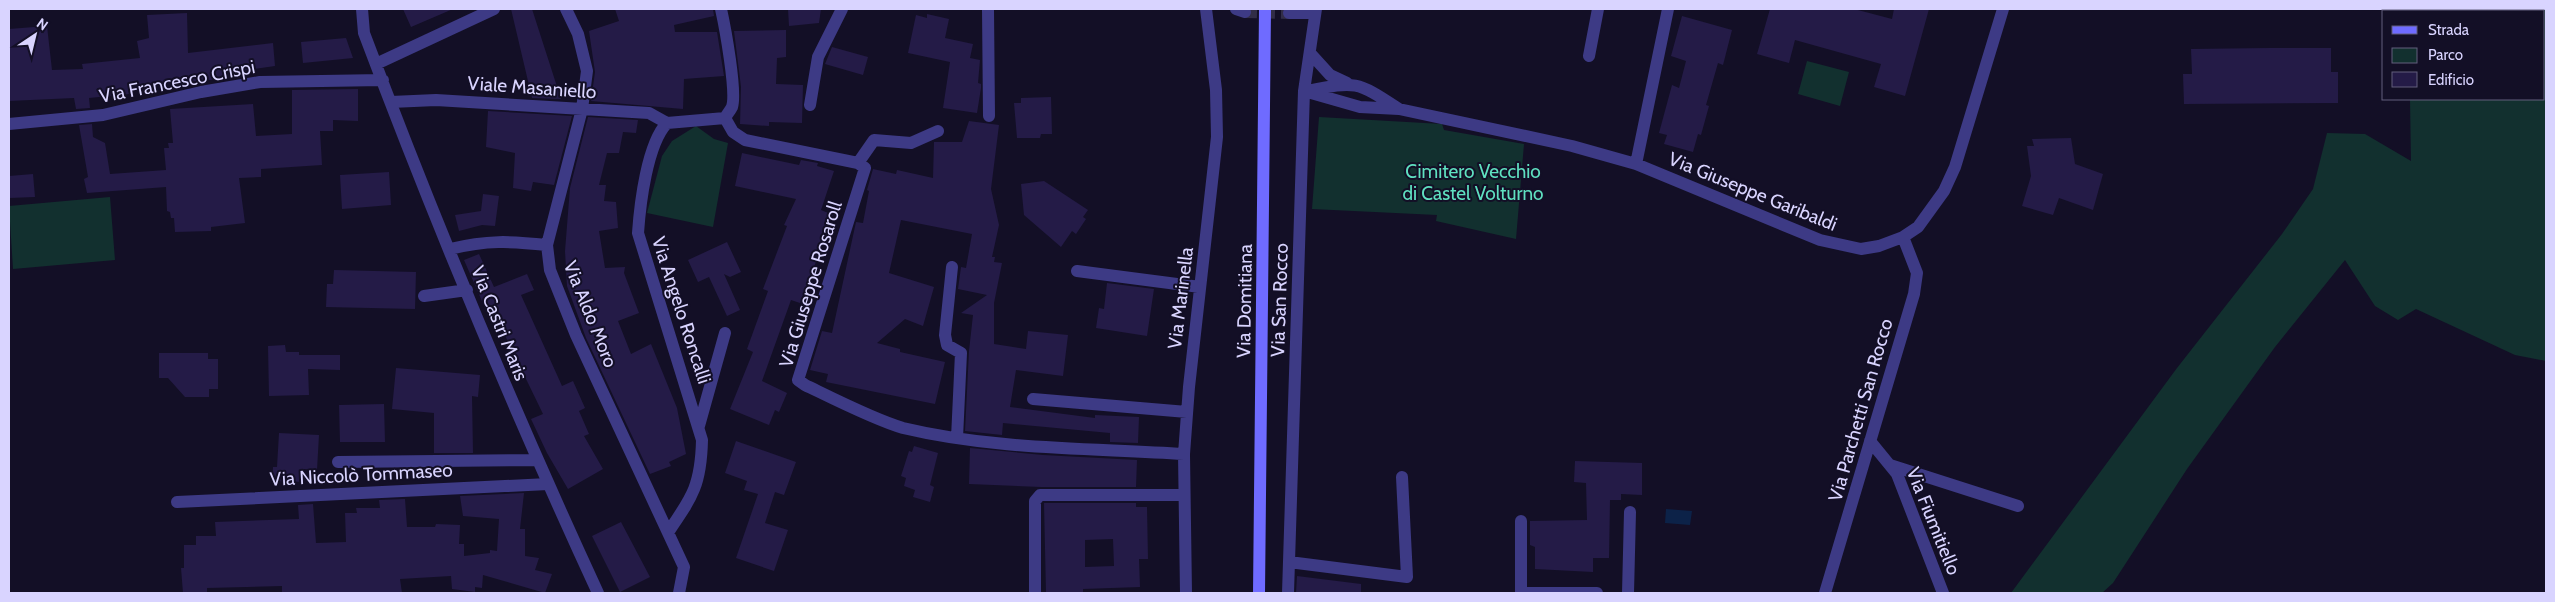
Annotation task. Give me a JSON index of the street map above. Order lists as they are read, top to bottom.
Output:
{
  "streets": {
    "street": [
      "Via Francesco Crispi",
      "Viale Masaniello",
      "Via Giuseppe Garibaldi",
      "Via Giuseppe Rosaroll",
      "Via Marinella",
      "Via San Rocco",
      "Via Domitiana",
      "Via Angelo Roncalli",
      "Via Aldo Moro",
      "Via Castri Maris",
      "Via Parchetti San Rocco",
      "Via Niccolò Tommaseo",
      "Via Fiumitiello"
    ]
  },
  "crossings": [
    ["Via Francesco Crispi", "Via Castri Maris"],
    ["Viale Masaniello", "Via Angelo Roncalli"],
    ["Viale Masaniello", "Via Aldo Moro"],
    ["Viale Masaniello", "Via Castri Maris"],
    ["Via Giuseppe Garibaldi", "Via San Rocco"],
    ["Via Giuseppe Garibaldi", "Via Parchetti San Rocco"],
    ["Via Giuseppe Rosaroll", "Via Marinella"],
    ["Via Angelo Roncalli", "Via Aldo Moro"],
    ["Via Castri Maris", "Via Niccolò Tommaseo"],
    ["Via Parchetti San Rocco", "Via Fiumitiello"]
  ],
  "parks": ["Cimitero Vecchio di Castel Volturno"],
  "legend": ["Strada", "Parco", "Edificio"],
  "north": "top right"
}
